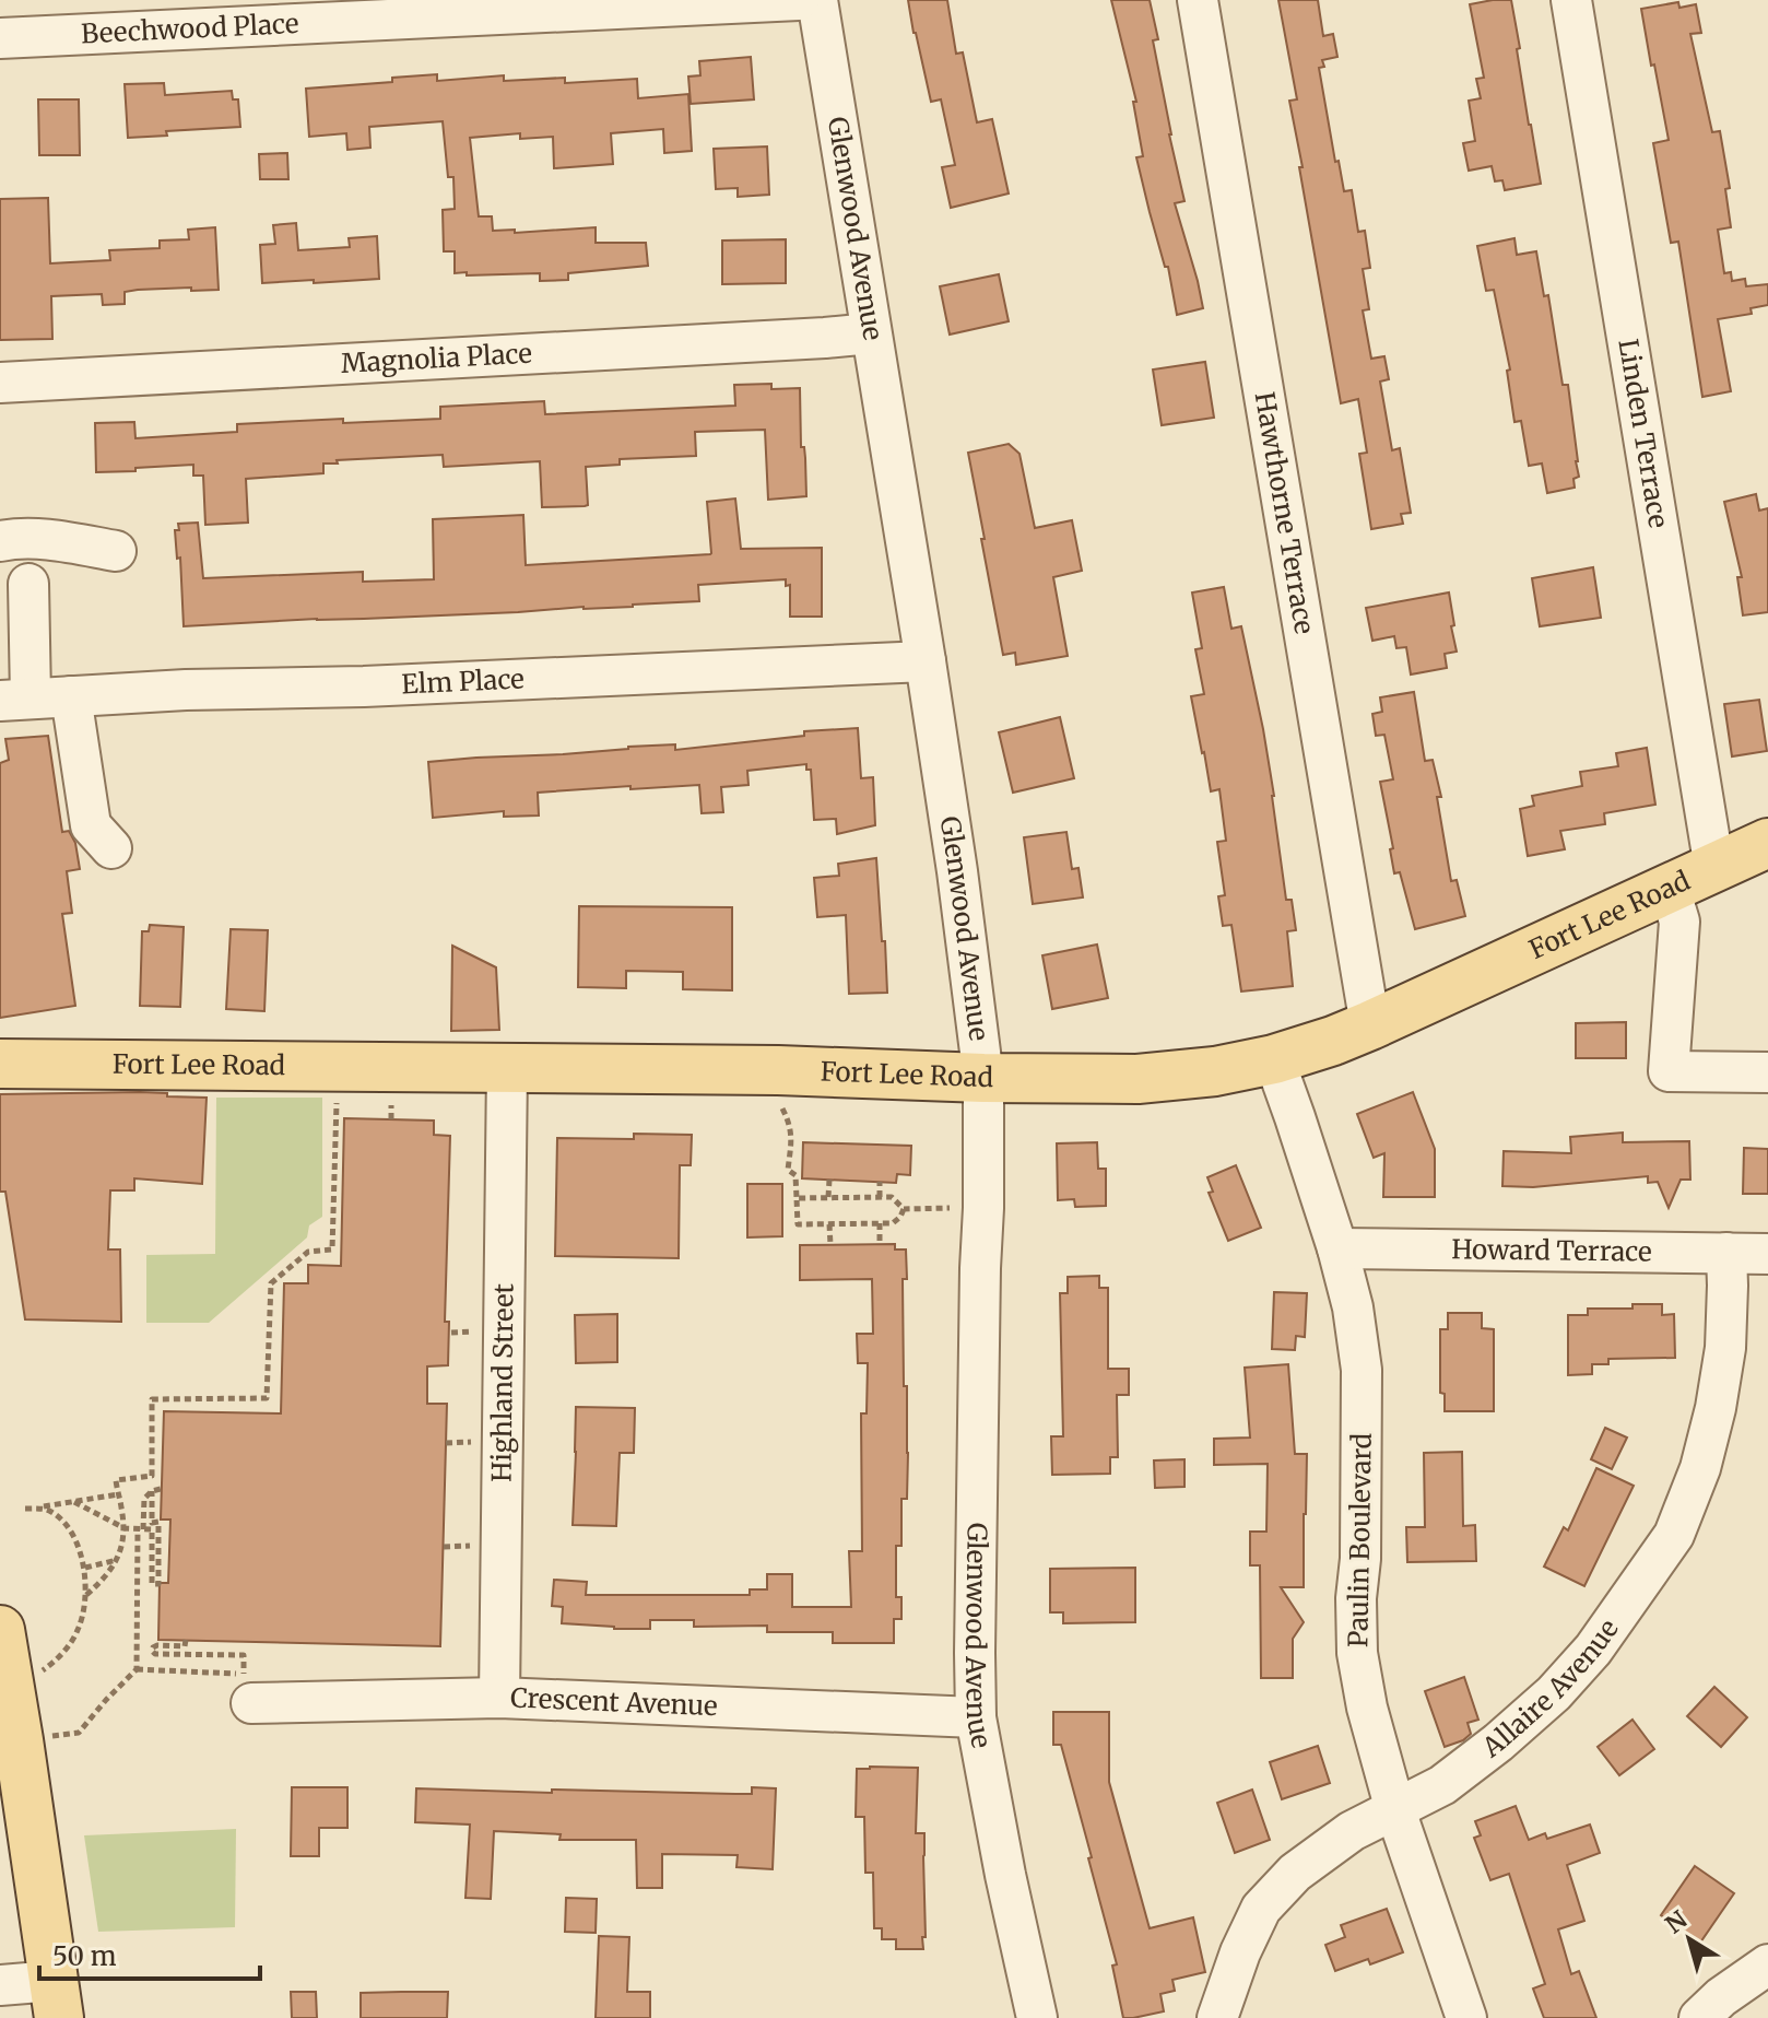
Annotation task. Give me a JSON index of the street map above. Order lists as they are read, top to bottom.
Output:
{
  "streets": {
    "main road": ["Fort Lee Road"],
    "street": [
      "Beechwood Place",
      "Glenwood Avenue",
      "Magnolia Place",
      "Linden Terrace",
      "Hawthorne Terrace",
      "Elm Place",
      "Howard Terrace",
      "Highland Street",
      "Paulin Boulevard",
      "Allaire Avenue",
      "Crescent Avenue"
    ]
  },
  "crossings": [
    ["Glenwood Avenue", "Magnolia Place"],
    ["Glenwood Avenue", "Elm Place"],
    ["Glenwood Avenue", "Fort Lee Road"],
    ["Glenwood Avenue", "Crescent Avenue"],
    ["Linden Terrace", "Fort Lee Road"],
    ["Hawthorne Terrace", "Fort Lee Road"],
    ["Fort Lee Road", "Highland Street"],
    ["Fort Lee Road", "Paulin Boulevard"],
    ["Howard Terrace", "Paulin Boulevard"],
    ["Howard Terrace", "Allaire Avenue"],
    ["Highland Street", "Crescent Avenue"],
    ["Paulin Boulevard", "Allaire Avenue"]
  ],
  "scale_bar": "50 m",
  "north": "top left"
}
